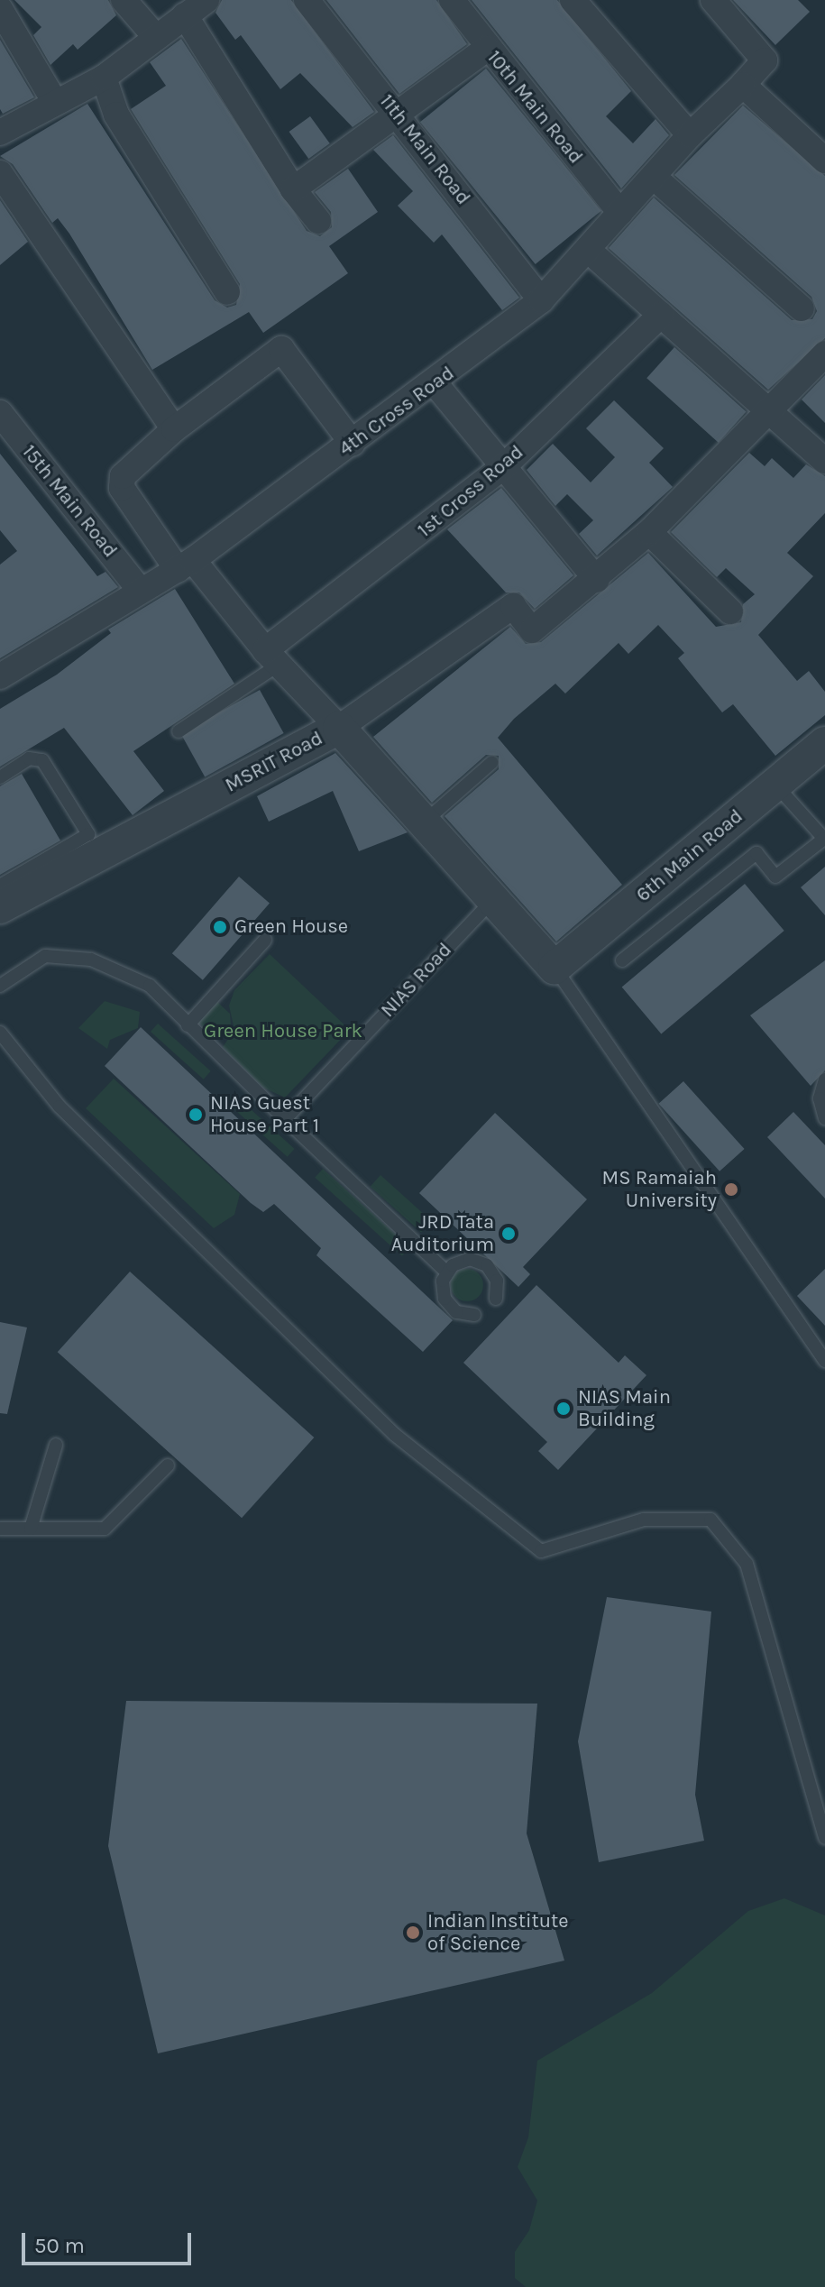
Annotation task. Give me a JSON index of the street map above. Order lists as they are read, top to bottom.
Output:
{
  "streets": {
    "street": [
      "10th Main Road",
      "11th Main Road",
      "4th Cross Road",
      "1st Cross Road",
      "15th Main Road",
      "MSRIT Road",
      "6th Main Road"
    ],
    "lane": ["NIAS Road"]
  },
  "crossings": [
    ["10th Main Road", "4th Cross Road"],
    ["11th Main Road", "4th Cross Road"],
    ["4th Cross Road", "15th Main Road"],
    ["MSRIT Road", "6th Main Road"],
    ["MSRIT Road", "NIAS Road"]
  ],
  "parks": ["Green House Park"],
  "places": [
    "Green House",
    "NIAS Guest House Part 1",
    "MS Ramaiah University",
    "JRD Tata Auditorium",
    "NIAS Main Building",
    "Indian Institute of Science"
  ],
  "scale_bar": "50 m"
}
